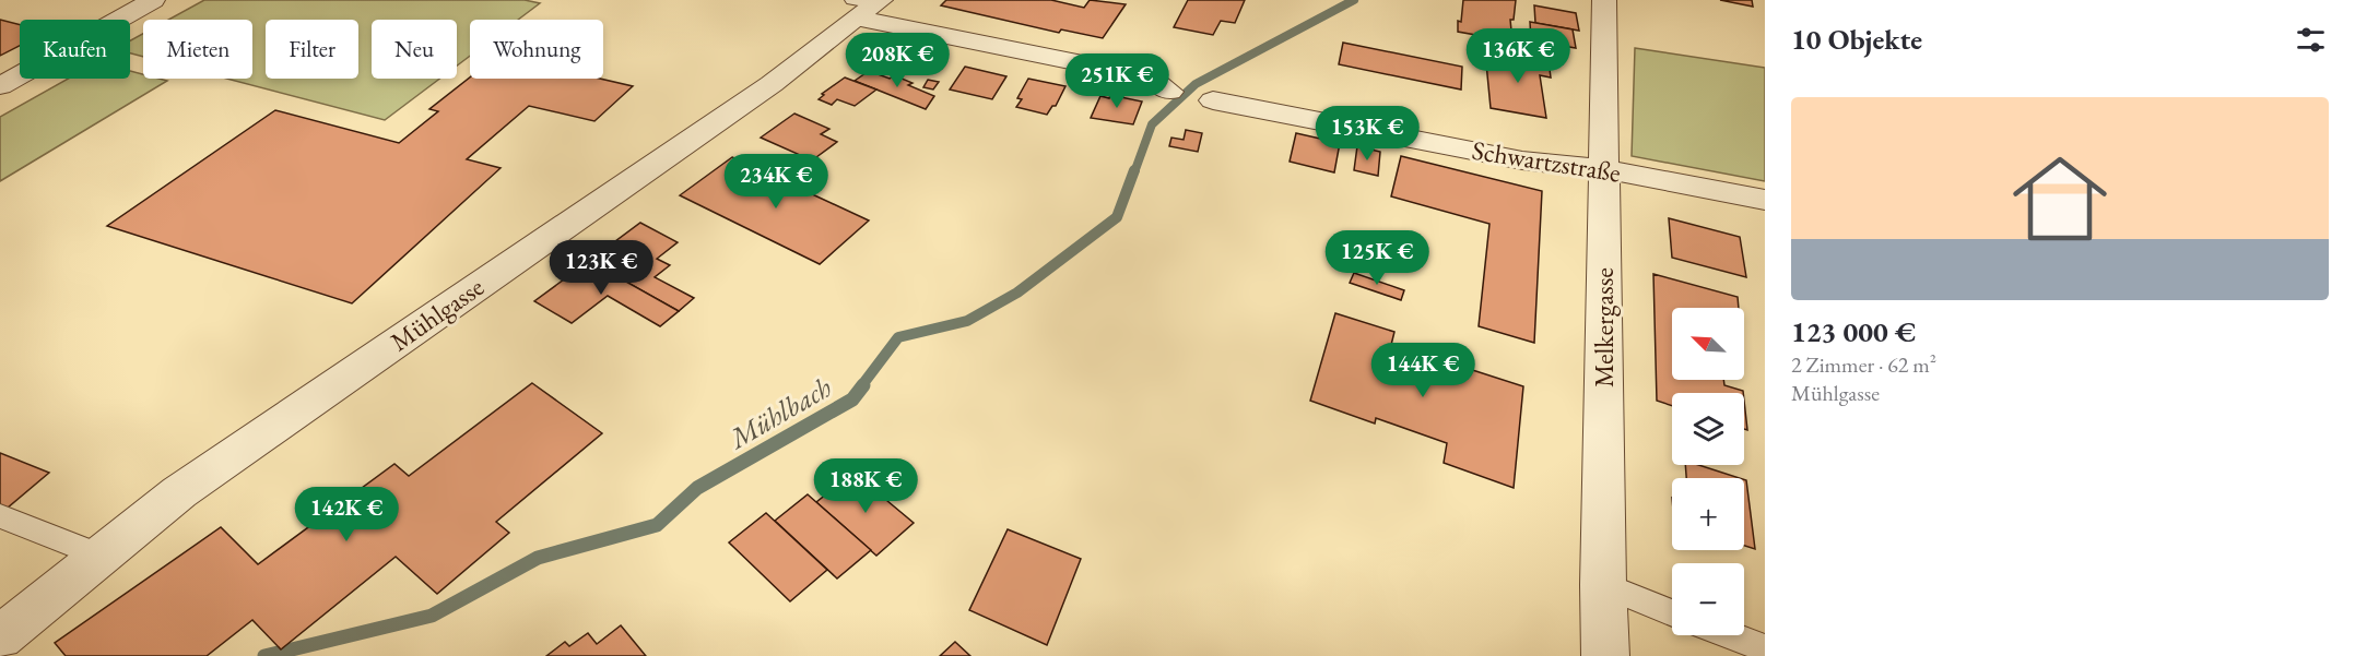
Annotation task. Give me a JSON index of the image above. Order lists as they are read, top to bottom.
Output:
{
  "streets": {
    "street": ["Schwartzstraße", "Mühlgasse", "Melkergasse"]
  },
  "crossings": [
    ["Schwartzstraße", "Melkergasse"]
  ],
  "water": ["Mühlbach"],
  "north": "top left",
  "page": {
    "heading": "10 Objekte",
    "chip": [
      "Kaufen",
      "Mieten",
      "Filter",
      "Neu",
      "Wohnung"
    ],
    "price": [
      "136K €",
      "208K €",
      "251K €",
      "153K €",
      "234K €",
      "125K €",
      "123K €",
      "144K €",
      "188K €",
      "142K €"
    ],
    "list": [
      {
        "name": "123 000 €",
        "note": "2 Zimmer · 62 m² · Mühlgasse"
      }
    ],
    "map_buttons": ["+", "−"]
  }
}
